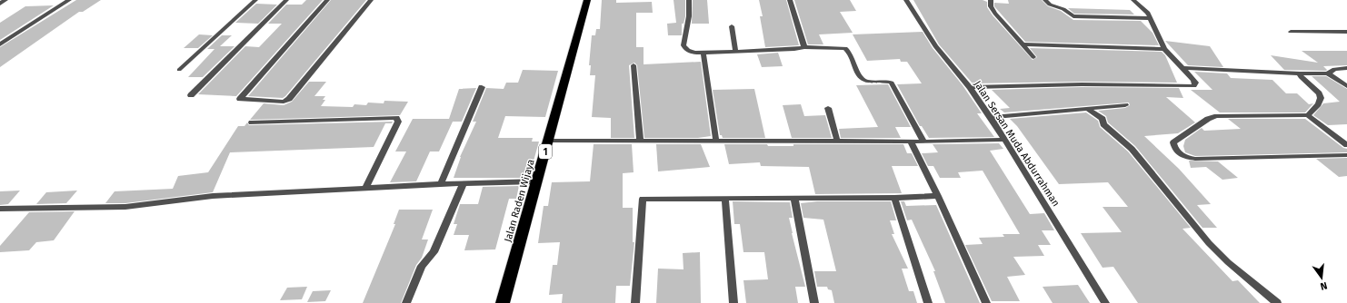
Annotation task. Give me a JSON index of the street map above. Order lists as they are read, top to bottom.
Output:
{
  "streets": {
    "highway": ["1", "Jalan Raden Wijaya"],
    "street": ["Jalan Sersan Muda Abdurrahman"]
  },
  "north": "bottom"
}
